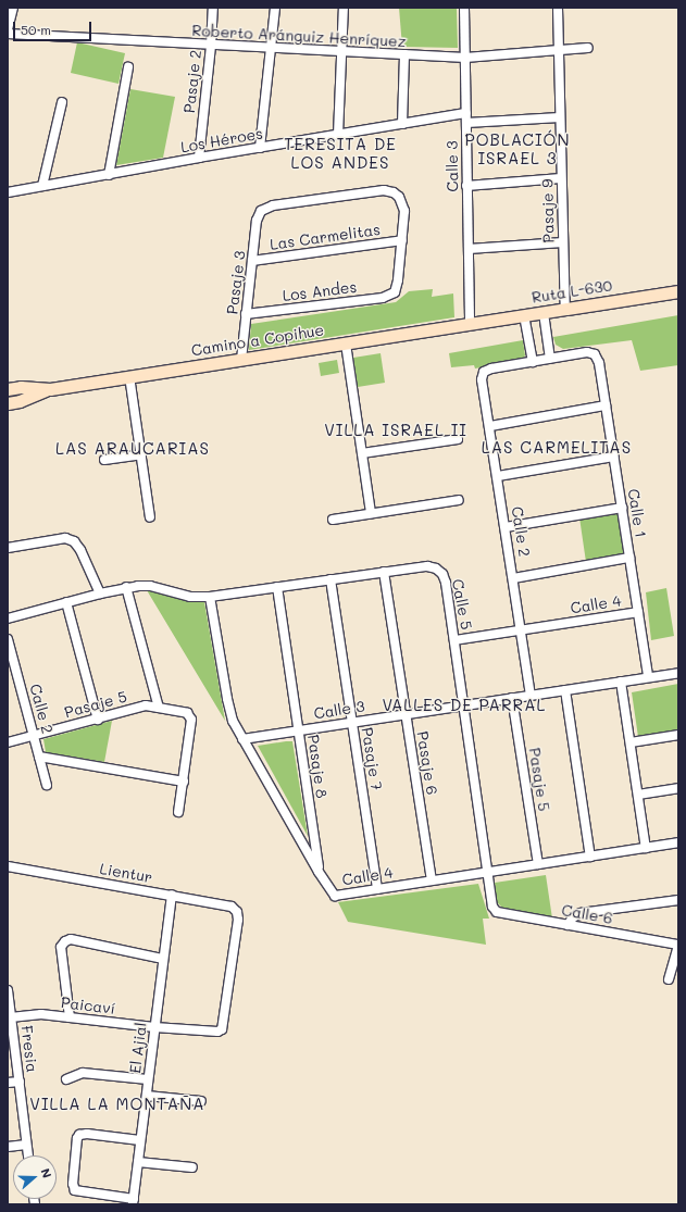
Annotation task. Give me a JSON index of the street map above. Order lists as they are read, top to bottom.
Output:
{
  "streets": {
    "street": [
      "Roberto Aránguiz Henríquez",
      "Pasaje 2",
      "Los Héroes",
      "Calle 3",
      "Pasaje 9",
      "Las Carmelitas",
      "Pasaje 3",
      "Los Andes",
      "Ruta L-630",
      "Camino a Copihue",
      "Calle 1",
      "Calle 2",
      "Calle 5",
      "Calle 4",
      "Pasaje 5",
      "Pasaje 7",
      "Pasaje 6",
      "Pasaje 8",
      "Lientur",
      "Calle 6",
      "Paicaví",
      "El Ajial",
      "Fresia"
    ]
  },
  "crossings": [
    ["Roberto Aránguiz Henríquez", "Pasaje 2"],
    ["Roberto Aránguiz Henríquez", "Calle 3"],
    ["Roberto Aránguiz Henríquez", "Pasaje 9"],
    ["Pasaje 2", "Los Héroes"],
    ["Los Héroes", "Calle 3"],
    ["Calle 3", "Ruta L-630"],
    ["Calle 3", "Camino a Copihue"],
    ["Calle 3", "Calle 1"],
    ["Calle 3", "Calle 2"],
    ["Calle 3", "Calle 5"],
    ["Calle 3", "Calle 4"],
    ["Calle 3", "Pasaje 5"],
    ["Calle 3", "Pasaje 7"],
    ["Calle 3", "Pasaje 6"],
    ["Calle 3", "Pasaje 8"],
    ["Pasaje 9", "Ruta L-630"],
    ["Las Carmelitas", "Pasaje 3"],
    ["Las Carmelitas", "Los Andes"],
    ["Pasaje 3", "Los Andes"],
    ["Pasaje 3", "Camino a Copihue"],
    ["Ruta L-630", "Camino a Copihue"],
    ["Calle 1", "Calle 4"],
    ["Calle 2", "Calle 4"],
    ["Calle 2", "Pasaje 5"],
    ["Calle 5", "Calle 4"],
    ["Calle 5", "Pasaje 7"],
    ["Calle 5", "Pasaje 6"],
    ["Calle 5", "Pasaje 8"],
    ["Calle 5", "Calle 6"],
    ["Calle 4", "Pasaje 5"],
    ["Calle 4", "Pasaje 7"],
    ["Calle 4", "Pasaje 6"],
    ["Calle 4", "Pasaje 8"],
    ["Lientur", "Paicaví"],
    ["Lientur", "El Ajial"],
    ["Paicaví", "El Ajial"],
    ["Paicaví", "Fresia"]
  ],
  "districts": [
    "POBLACIÓN ISRAEL 3",
    "TERESITA DE LOS ANDES",
    "VILLA ISRAEL II",
    "LAS CARMELITAS",
    "LAS ARAUCARIAS",
    "VALLES DE PARRAL",
    "VILLA LA MONTAÑA"
  ],
  "scale_bar": "50 m",
  "north": "right"
}
